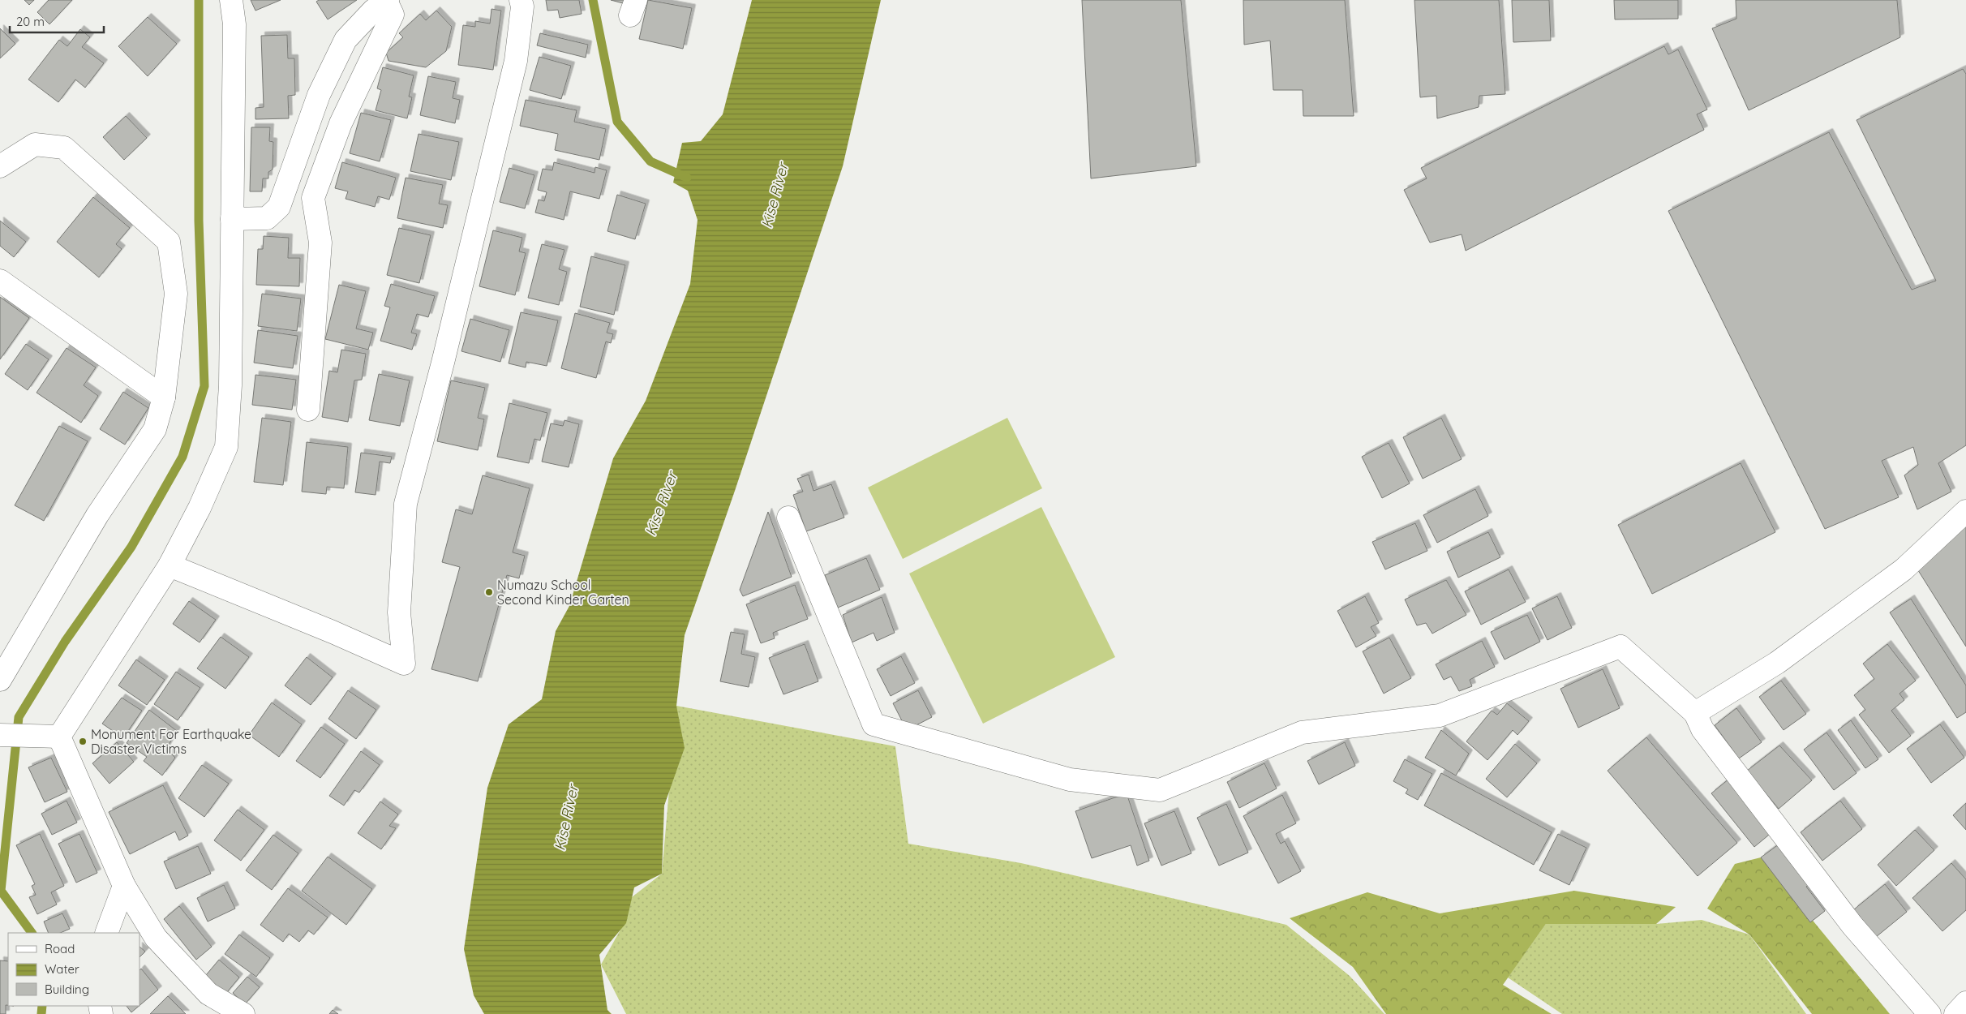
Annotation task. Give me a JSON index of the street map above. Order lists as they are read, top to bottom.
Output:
{
  "water": ["Kise River"],
  "places": ["Numazu School Second Kinder Garten", "Monument For Earthquake Disaster Victims"],
  "legend": ["Road", "Water", "Building"],
  "scale_bar": "20 m"
}
